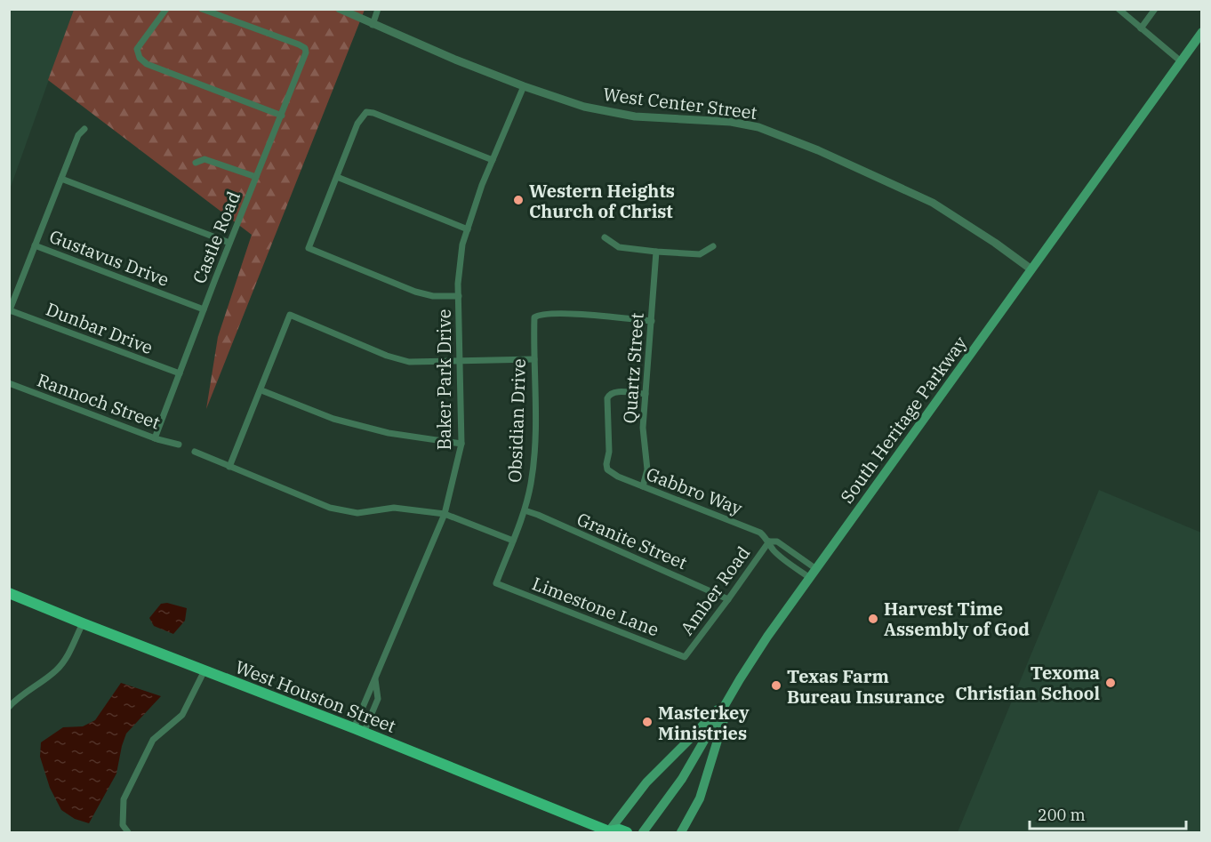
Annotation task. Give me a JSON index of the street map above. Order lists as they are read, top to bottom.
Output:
{
  "streets": {
    "main road": ["South Heritage Parkway", "West Houston Street"],
    "street": [
      "West Center Street",
      "Castle Road",
      "Gustavus Drive",
      "Dunbar Drive",
      "Quartz Street",
      "Baker Park Drive",
      "Rannoch Street",
      "Obsidian Drive",
      "Gabbro Way",
      "Granite Street",
      "Amber Road",
      "Limestone Lane"
    ]
  },
  "crossings": [
    ["West Center Street", "Baker Park Drive"],
    ["West Center Street", "South Heritage Parkway"],
    ["Castle Road", "Gustavus Drive"],
    ["Castle Road", "Dunbar Drive"],
    ["Castle Road", "Rannoch Street"],
    ["Quartz Street", "Obsidian Drive"],
    ["Quartz Street", "Gabbro Way"],
    ["Baker Park Drive", "West Houston Street"],
    ["South Heritage Parkway", "Gabbro Way"],
    ["Obsidian Drive", "Granite Street"],
    ["Obsidian Drive", "Limestone Lane"],
    ["Gabbro Way", "Amber Road"],
    ["Granite Street", "Amber Road"],
    ["Amber Road", "Limestone Lane"]
  ],
  "places": [
    "Western Heights Church of Christ",
    "Harvest Time Assembly of God",
    "Texoma Christian School",
    "Texas Farm Bureau Insurance",
    "Masterkey Ministries"
  ],
  "scale_bar": "200 m"
}
